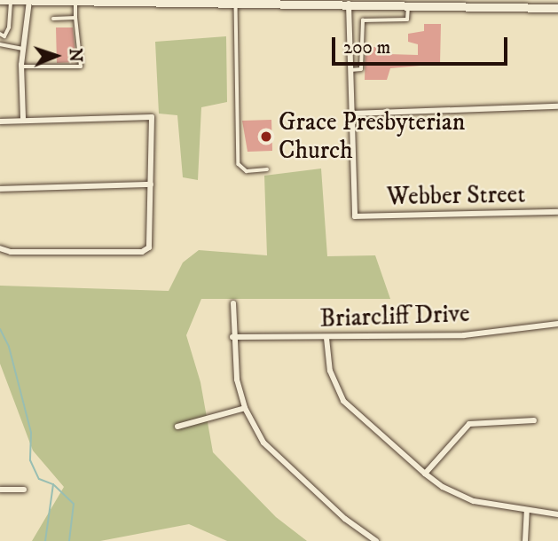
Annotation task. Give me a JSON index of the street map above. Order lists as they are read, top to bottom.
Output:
{
  "streets": {
    "street": ["Webber Street", "Briarcliff Drive"]
  },
  "places": ["Grace Presbyterian Church"],
  "scale_bar": "200 m",
  "north": "right"
}
